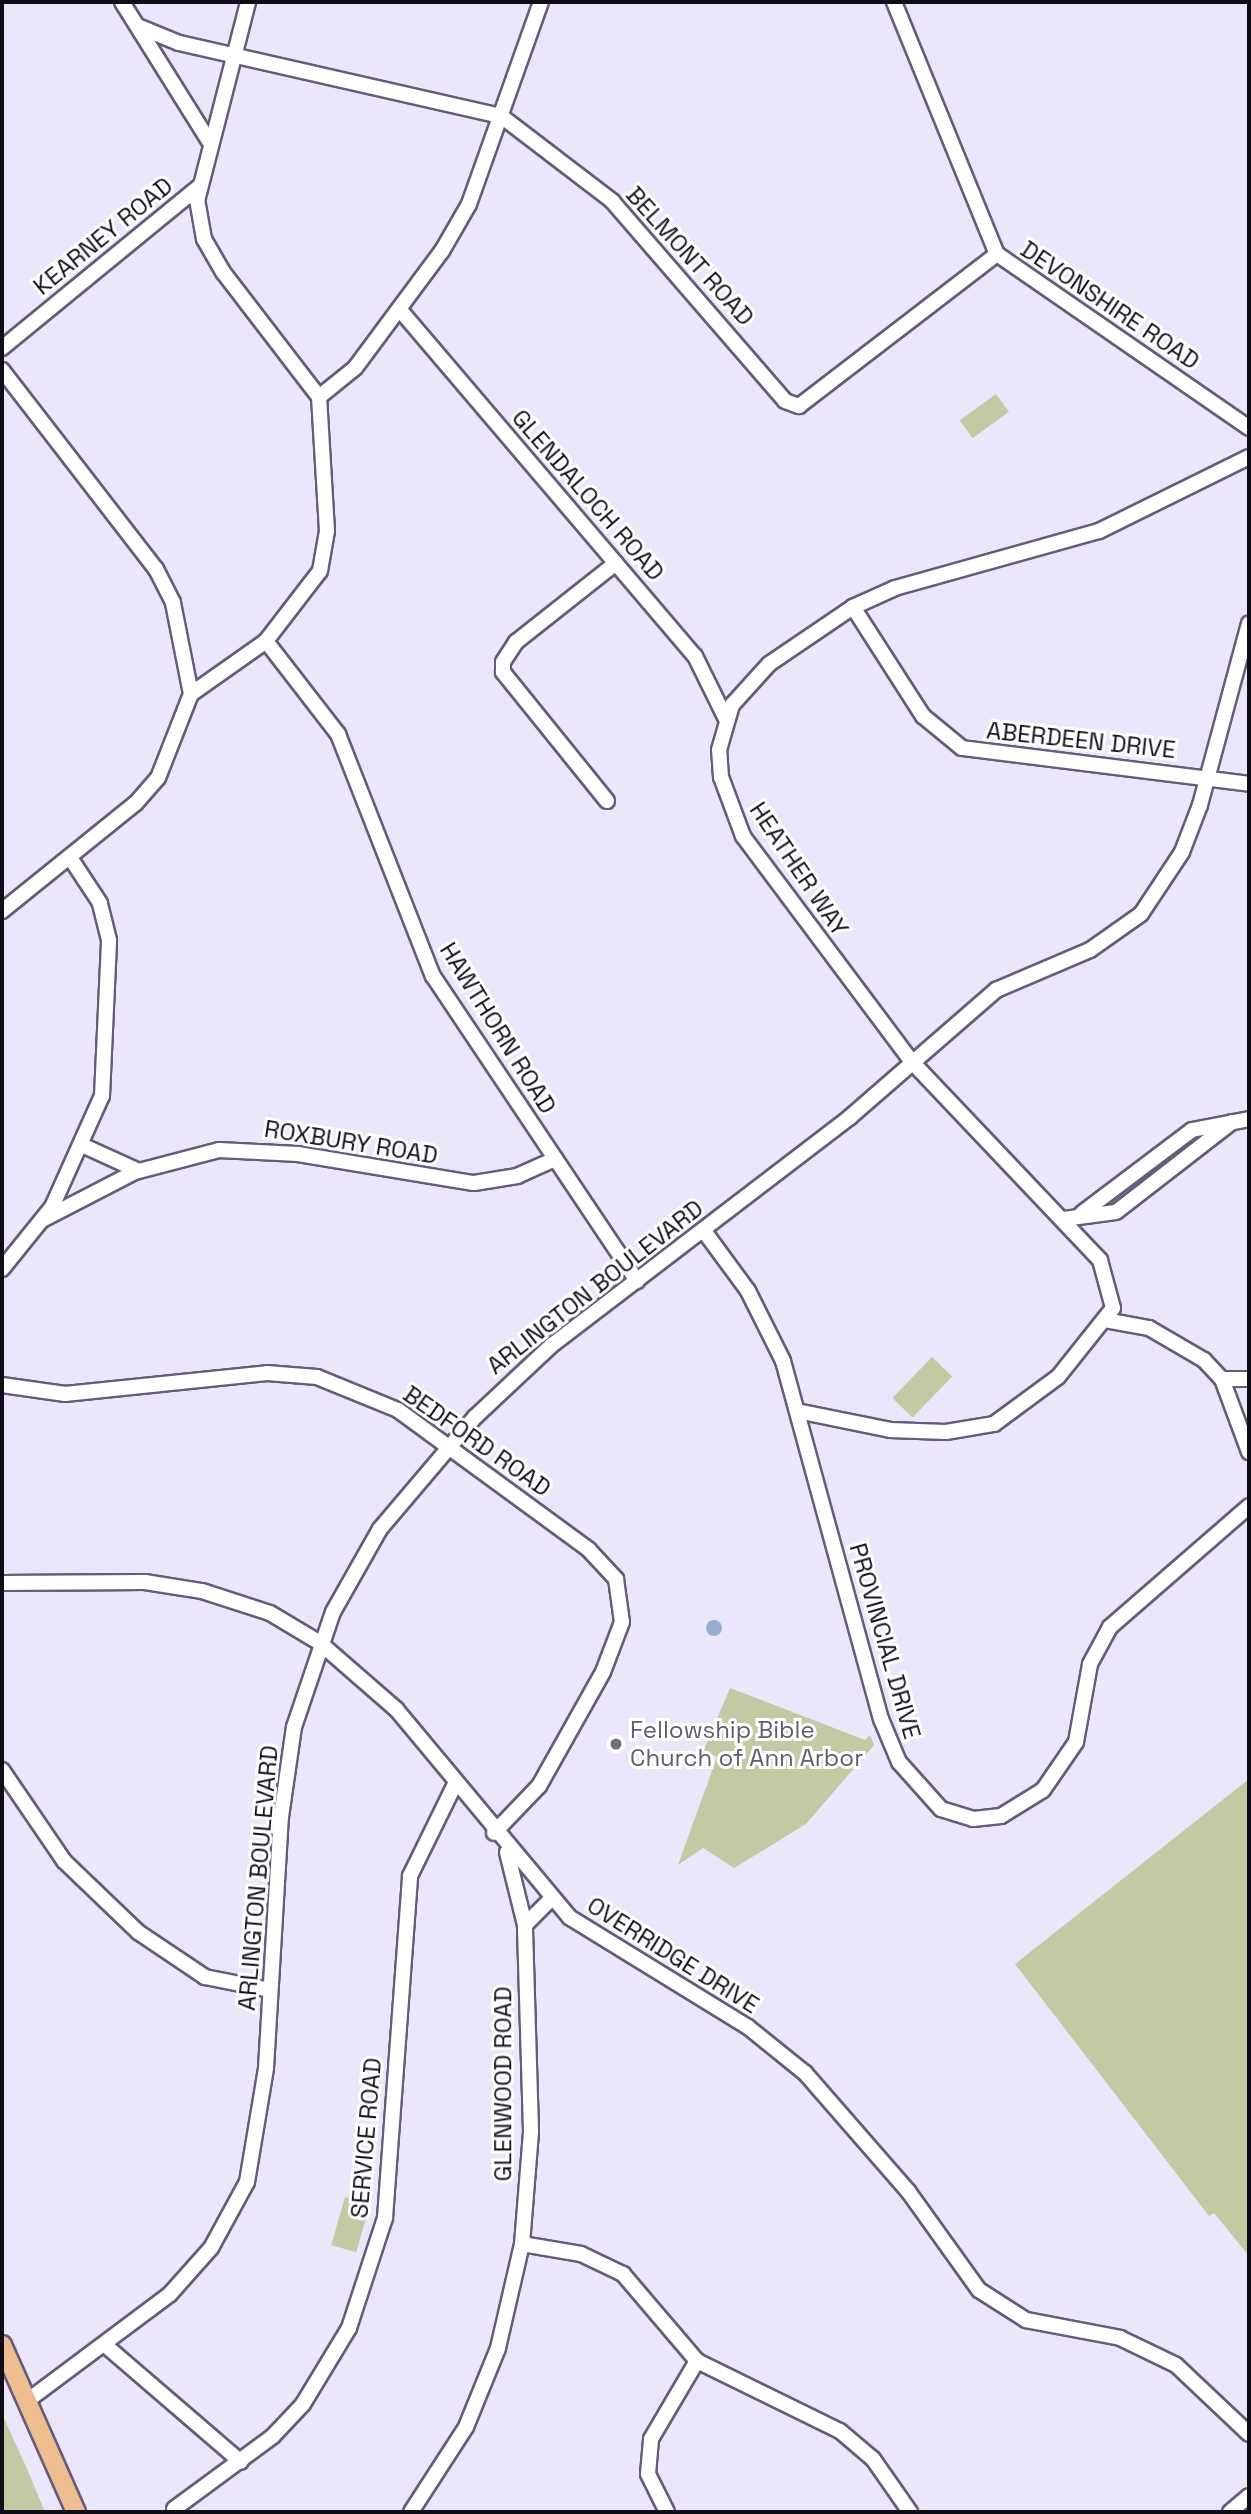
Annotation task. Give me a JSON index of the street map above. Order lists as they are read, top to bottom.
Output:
{
  "streets": {
    "street": [
      "KEARNEY ROAD",
      "BELMONT ROAD",
      "DEVONSHIRE ROAD",
      "GLENDALOCH ROAD",
      "ABERDEEN DRIVE",
      "HEATHER WAY",
      "HAWTHORN ROAD",
      "ROXBURY ROAD",
      "ARLINGTON BOULEVARD",
      "BEDFORD ROAD",
      "PROVINCIAL DRIVE",
      "OVERRIDGE DRIVE",
      "GLENWOOD ROAD",
      "SERVICE ROAD"
    ]
  },
  "crossings": [
    ["BELMONT ROAD", "DEVONSHIRE ROAD"],
    ["GLENDALOCH ROAD", "HEATHER WAY"],
    ["ABERDEEN DRIVE", "ARLINGTON BOULEVARD"],
    ["HEATHER WAY", "ARLINGTON BOULEVARD"],
    ["HAWTHORN ROAD", "ROXBURY ROAD"],
    ["HAWTHORN ROAD", "ARLINGTON BOULEVARD"],
    ["ARLINGTON BOULEVARD", "BEDFORD ROAD"],
    ["ARLINGTON BOULEVARD", "PROVINCIAL DRIVE"],
    ["ARLINGTON BOULEVARD", "OVERRIDGE DRIVE"],
    ["BEDFORD ROAD", "OVERRIDGE DRIVE"],
    ["OVERRIDGE DRIVE", "GLENWOOD ROAD"],
    ["OVERRIDGE DRIVE", "SERVICE ROAD"]
  ],
  "places": ["Fellowship Bible Church of Ann Arbor"]
}
